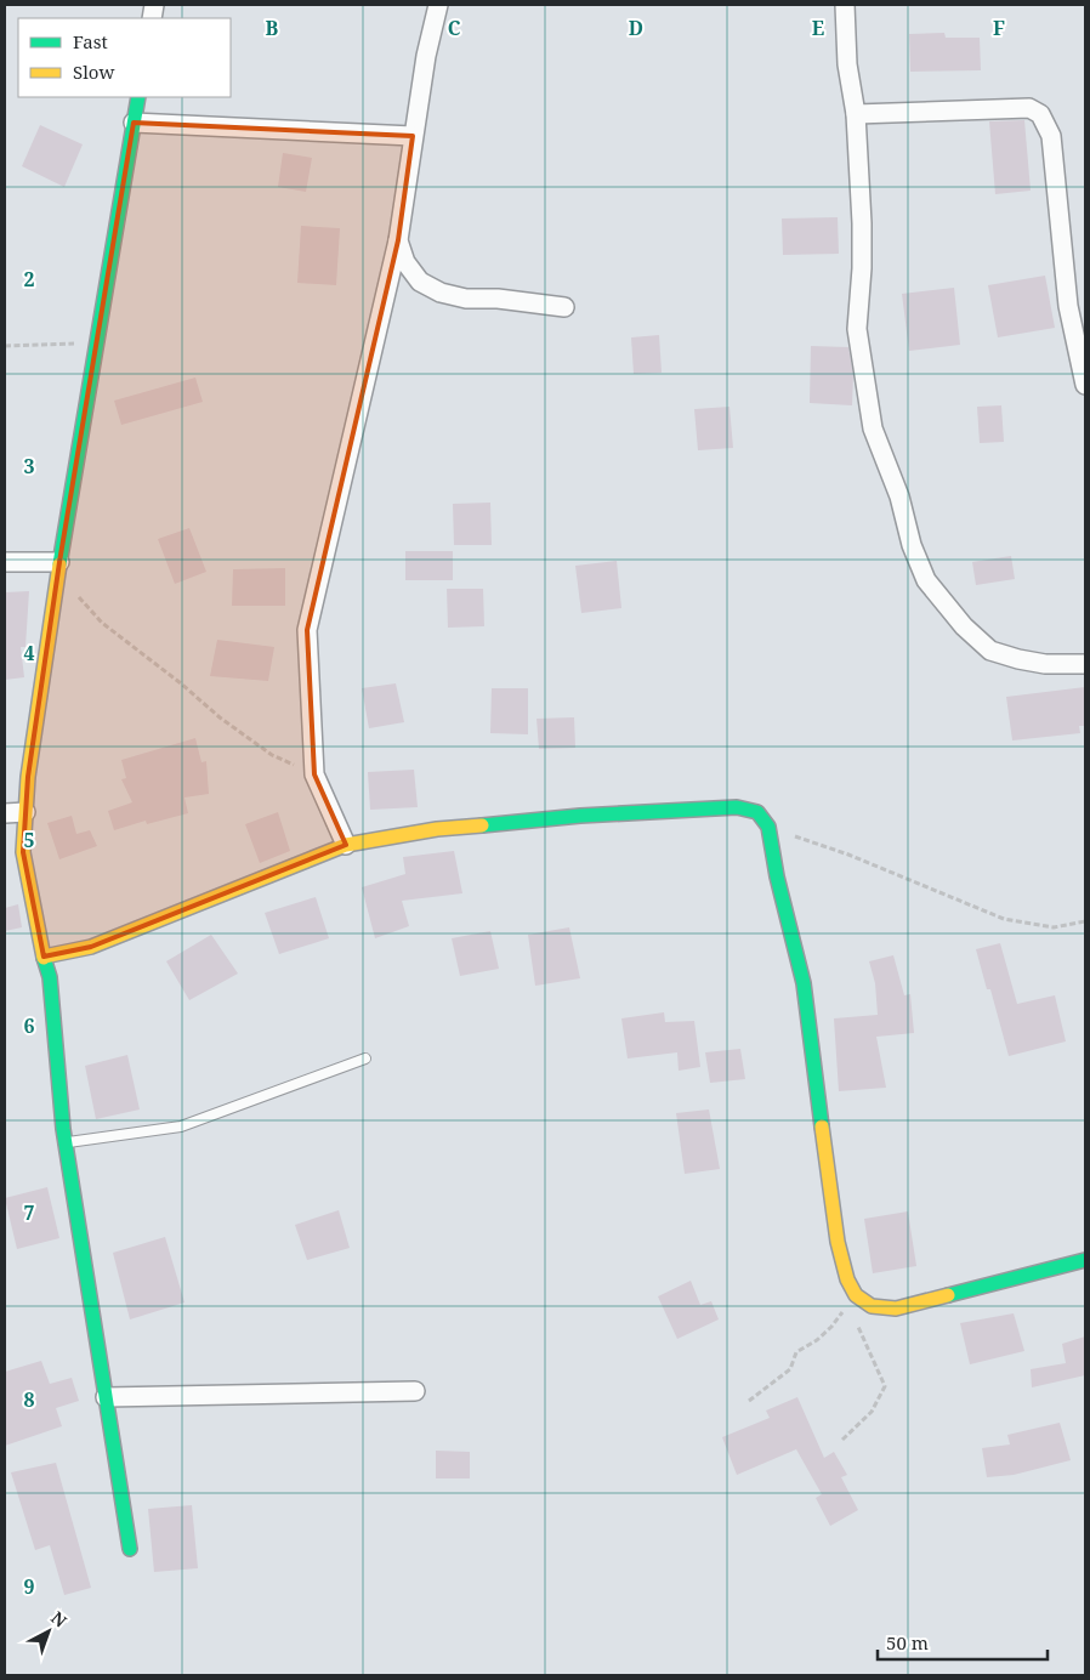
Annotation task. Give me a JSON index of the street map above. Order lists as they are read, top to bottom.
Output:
{
  "legend": ["Fast", "Slow"],
  "scale_bar": "50 m",
  "north": "top right",
  "grid": {
    "columns": [
      "B",
      "C",
      "D",
      "E",
      "F"
    ],
    "rows": [
      "2",
      "3",
      "4",
      "5",
      "6",
      "7",
      "8",
      "9"
    ]
  }
}
